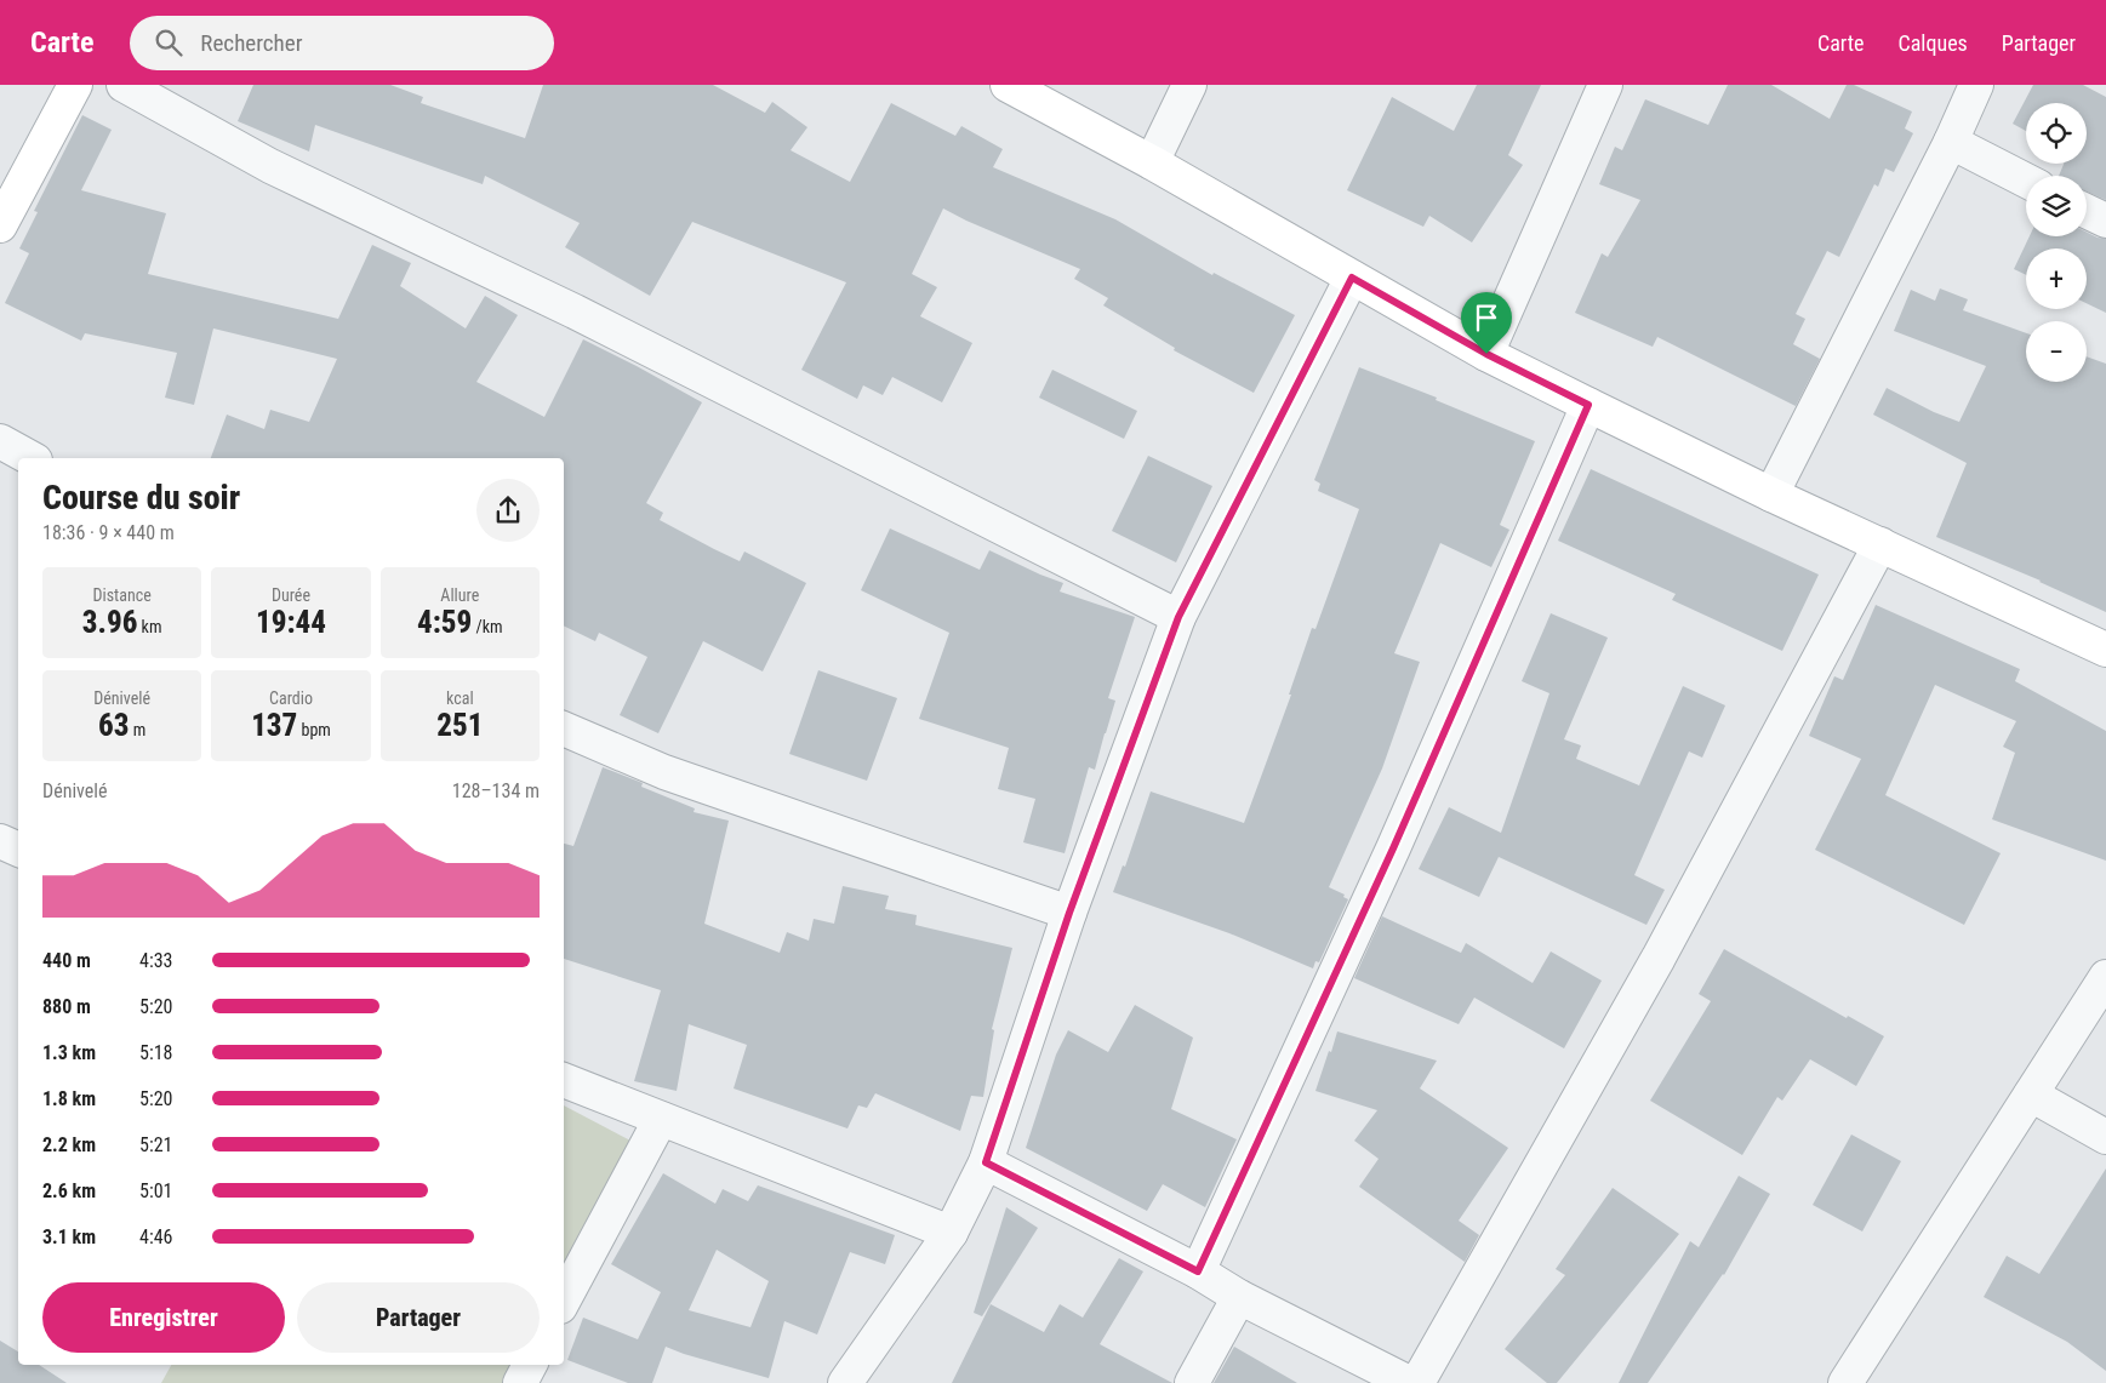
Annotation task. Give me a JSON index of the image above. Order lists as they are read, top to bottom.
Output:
{
  "page": {
    "header": "Carte",
    "search": "Rechercher",
    "nav": ["Carte", "Calques", "Partager"],
    "map_buttons": ["+", "−"],
    "heading": ["Course du soir", "18:36 · 9 × 440 m"],
    "stats": [
      ["Distance", "3.96 km"],
      ["Durée", "19:44"],
      ["Allure", "4:59 /km"],
      ["Dénivelé", "63 m"],
      ["Cardio", "137 bpm"],
      ["kcal", "251"]
    ],
    "chart": ["Dénivelé", "128–134 m"],
    "list": [
      {
        "name": "440 m",
        "note": "4:33"
      },
      {
        "name": "880 m",
        "note": "5:20"
      },
      {
        "name": "1.3 km",
        "note": "5:18"
      },
      {
        "name": "1.8 km",
        "note": "5:20"
      },
      {
        "name": "2.2 km",
        "note": "5:21"
      },
      {
        "name": "2.6 km",
        "note": "5:01"
      },
      {
        "name": "3.1 km",
        "note": "4:46"
      }
    ],
    "buttons": ["Enregistrer", "Partager"]
  }
}
